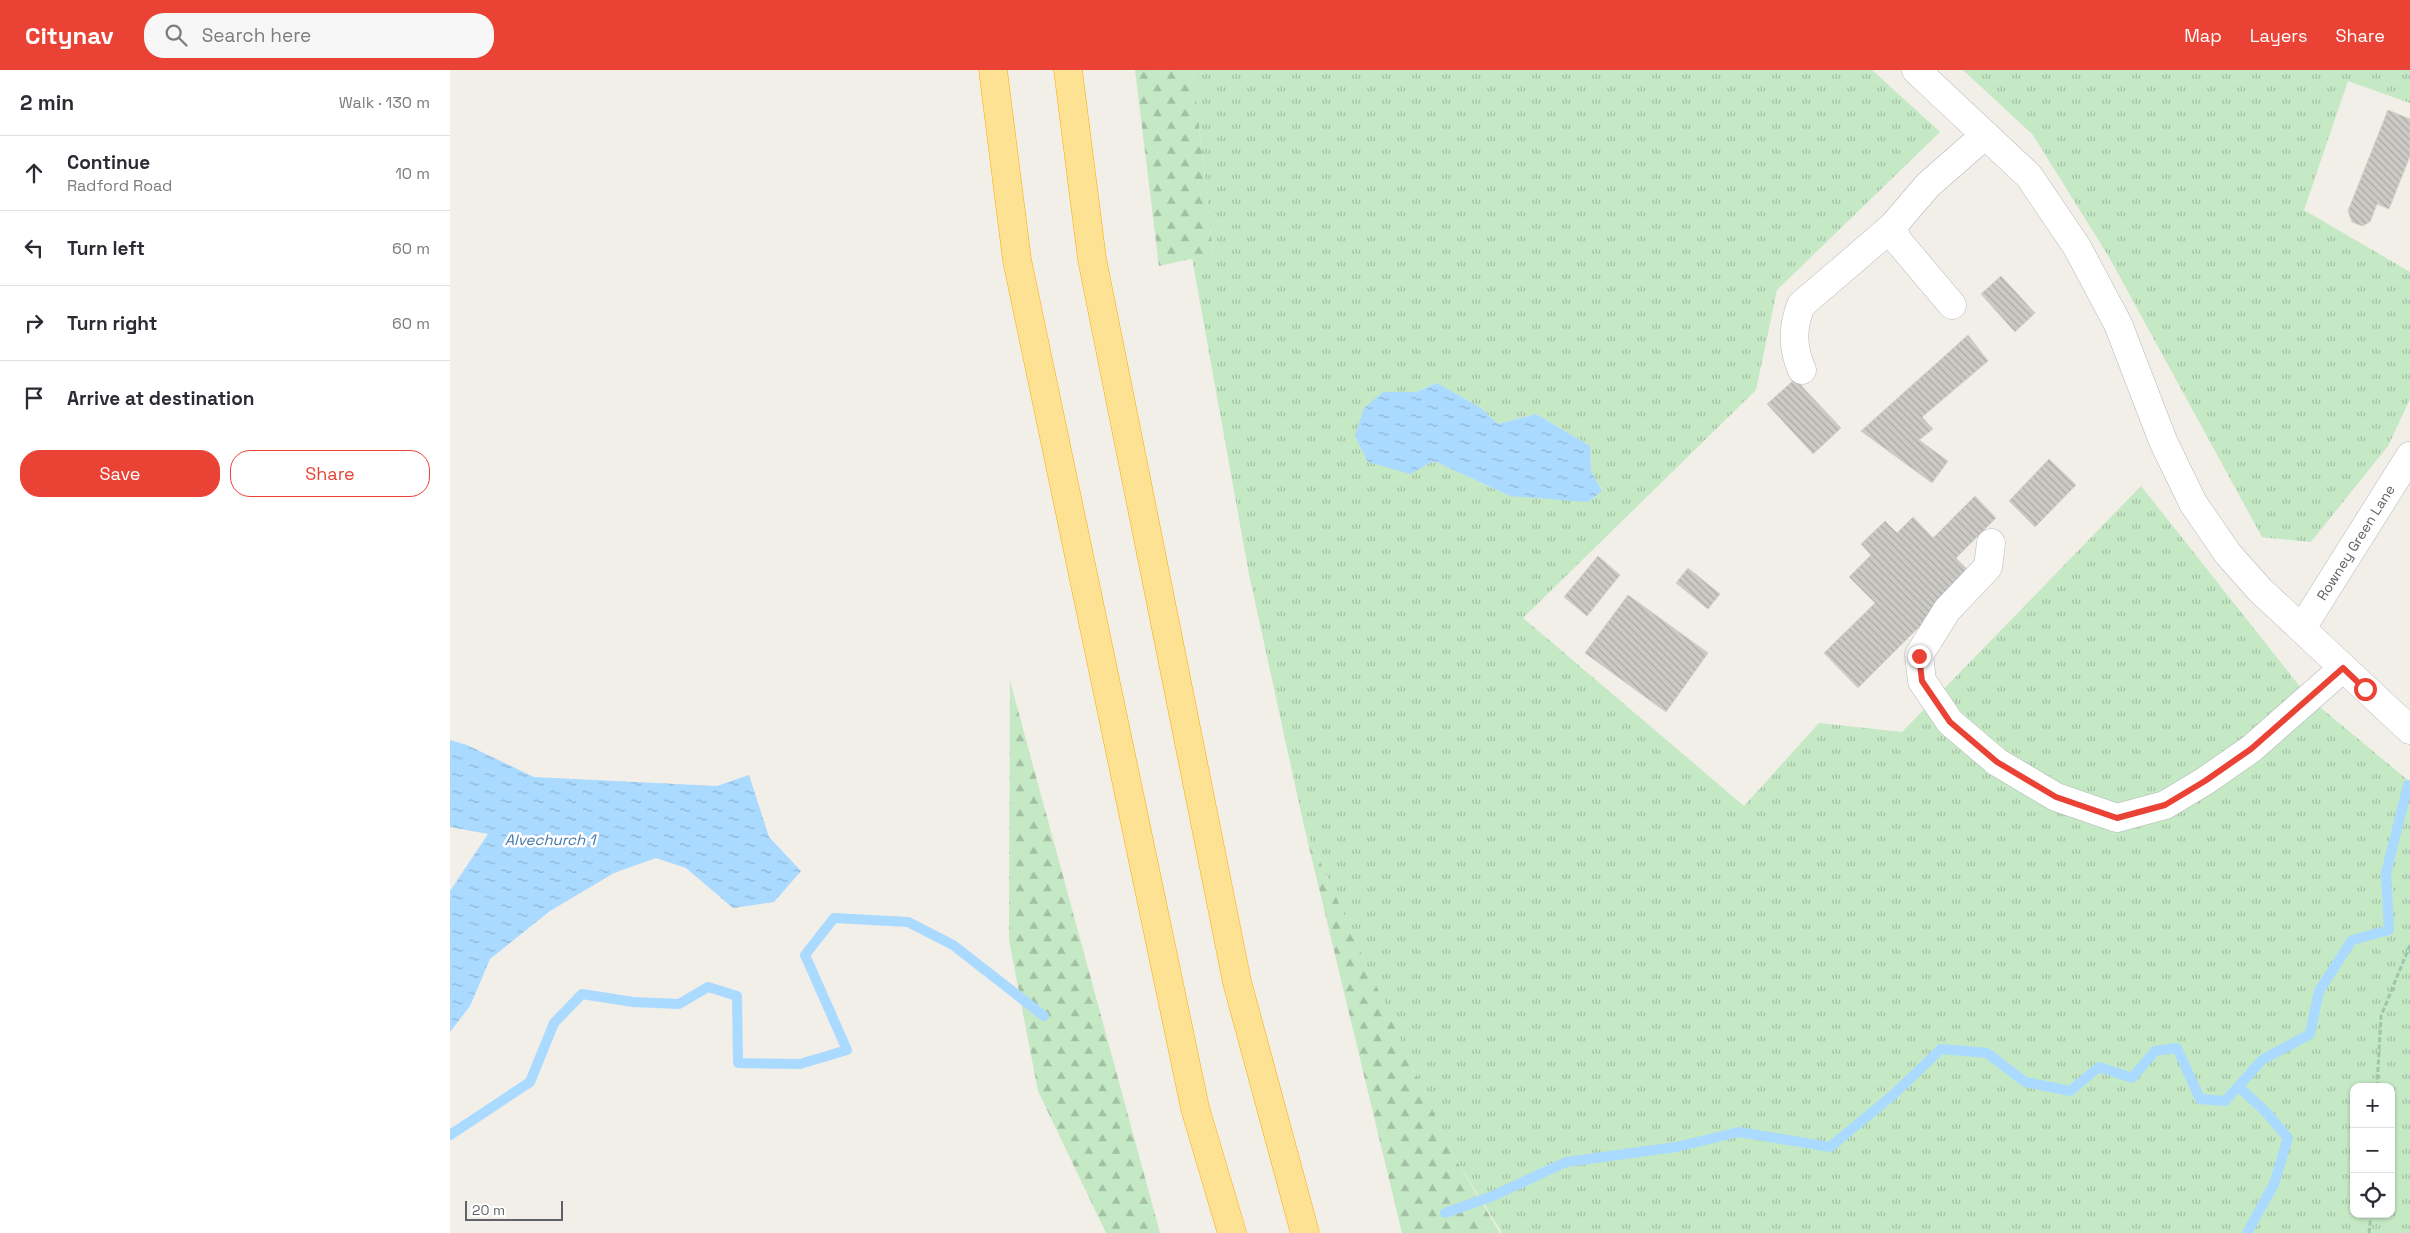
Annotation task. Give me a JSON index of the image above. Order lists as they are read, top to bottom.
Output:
{
  "streets": {
    "street": ["Rowney Green Lane"]
  },
  "water": ["Alvechurch 1"],
  "scale_bar": "20 m",
  "page": {
    "header": "Citynav",
    "search": "Search here",
    "nav": ["Map", "Layers", "Share"],
    "heading": ["2 min", "Walk · 130 m"],
    "list": [
      ["Continue", "Radford Road", "10 m"],
      ["Turn left", "60 m"],
      ["Turn right", "60 m"],
      "Arrive at destination"
    ],
    "buttons": ["Save", "Share"],
    "map_buttons": ["+", "−"],
    "scale": "20 m"
  }
}
